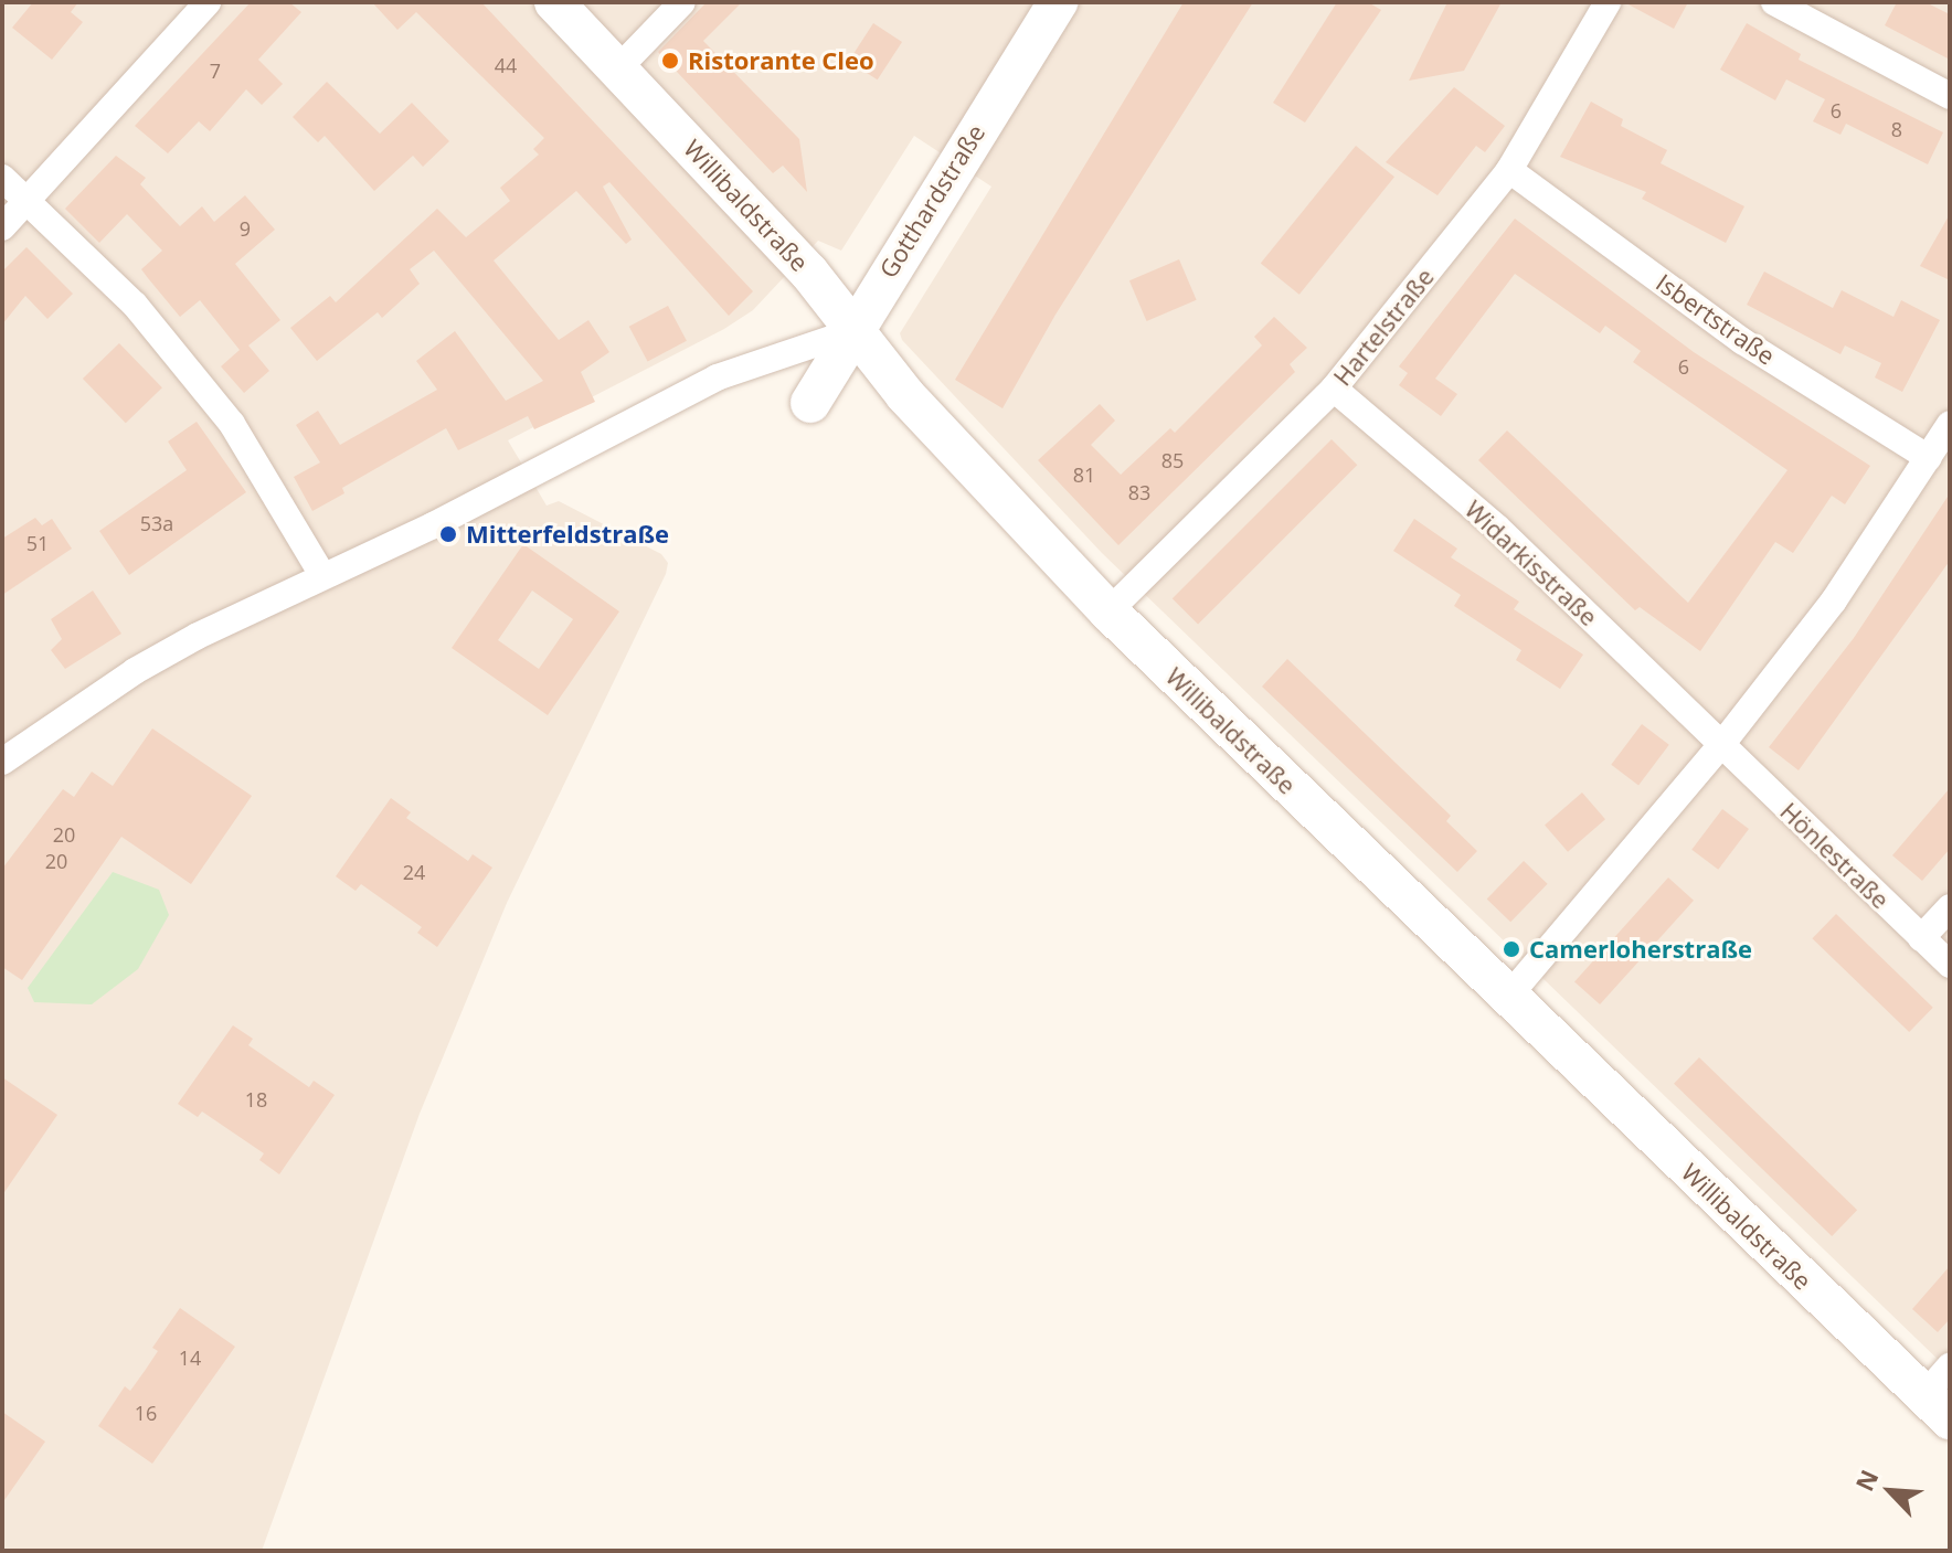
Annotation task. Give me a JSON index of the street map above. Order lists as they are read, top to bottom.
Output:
{
  "streets": {
    "street": [
      "Gotthardstraße",
      "Willibaldstraße",
      "Isbertstraße",
      "Hartelstraße",
      "Widarkisstraße",
      "Hönlestraße"
    ]
  },
  "crossings": [
    ["Gotthardstraße", "Willibaldstraße"],
    ["Willibaldstraße", "Hartelstraße"],
    ["Isbertstraße", "Hartelstraße"],
    ["Hartelstraße", "Widarkisstraße"],
    ["Widarkisstraße", "Hönlestraße"]
  ],
  "places": ["Ristorante Cleo", "Mitterfeldstraße", "Camerloherstraße"],
  "house_numbers": [
    "44",
    "7",
    "6",
    "8",
    "9",
    "6",
    "85",
    "81",
    "83",
    "53a",
    "51",
    "20",
    "20",
    "24",
    "18",
    "14",
    "16"
  ],
  "north": "top left"
}
